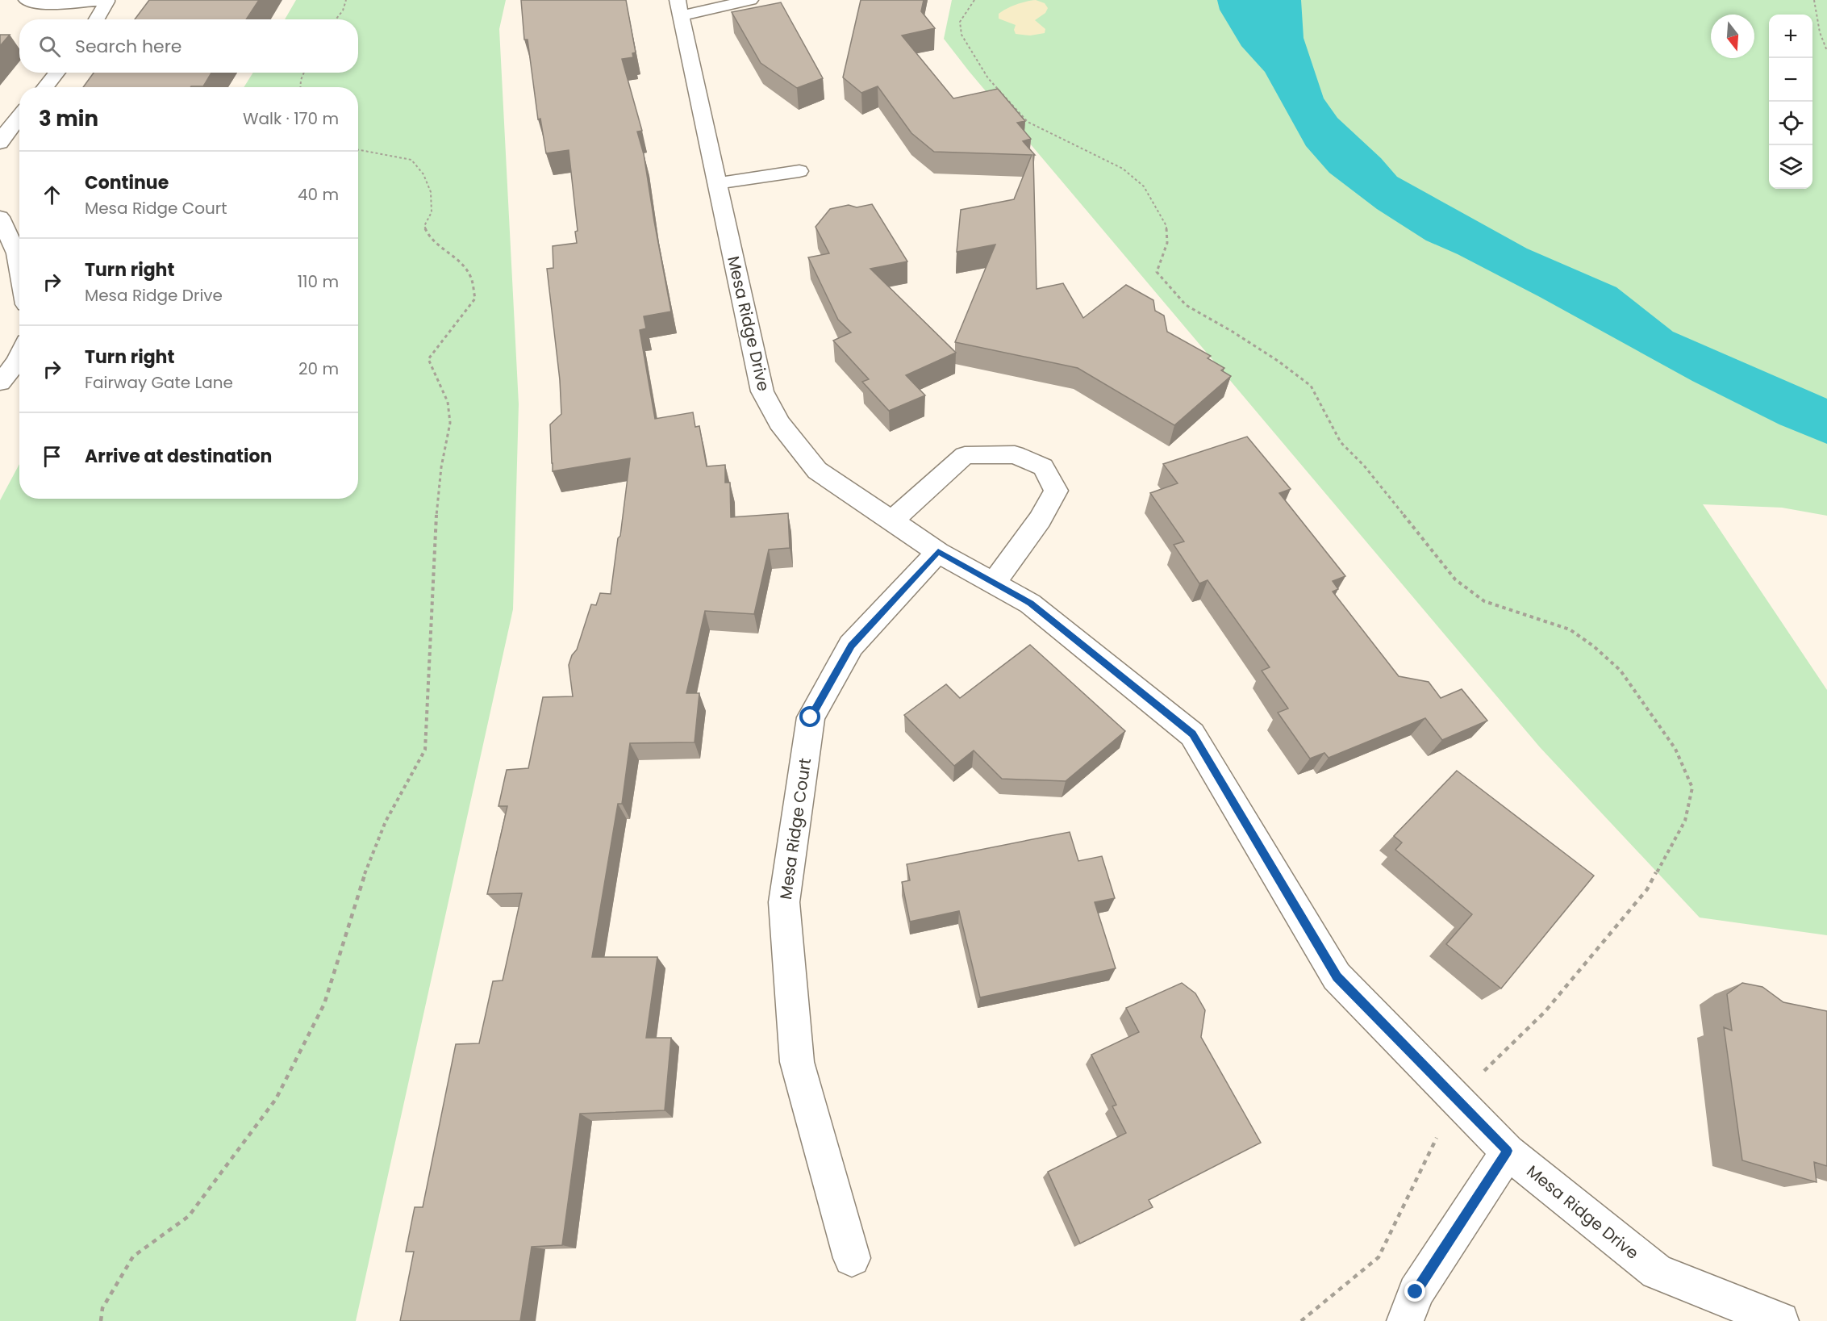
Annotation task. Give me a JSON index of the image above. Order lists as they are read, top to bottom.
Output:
{
  "streets": {
    "street": ["Mesa Ridge Drive", "Mesa Ridge Court"]
  },
  "crossings": [
    ["Mesa Ridge Drive", "Mesa Ridge Court"]
  ],
  "north": "bottom",
  "page": {
    "map_buttons": ["+", "−"],
    "search": "Search here",
    "heading": ["3 min", "Walk · 170 m"],
    "list": [
      ["Continue", "Mesa Ridge Court", "40 m"],
      ["Turn right", "Mesa Ridge Drive", "110 m"],
      ["Turn right", "Fairway Gate Lane", "20 m"],
      "Arrive at destination"
    ]
  }
}
